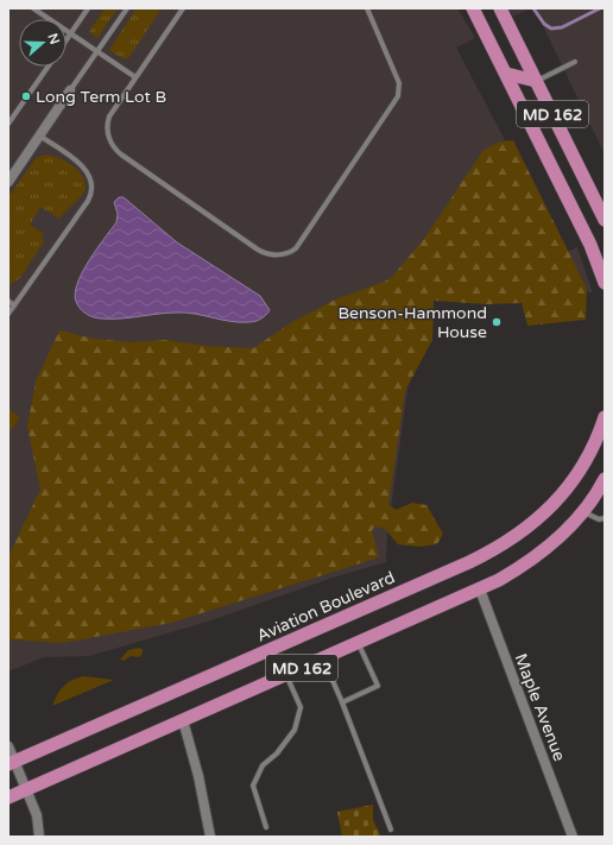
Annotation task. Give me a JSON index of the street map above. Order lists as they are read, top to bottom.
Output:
{
  "streets": {
    "main road": ["MD 162", "Aviation Boulevard"],
    "street": ["Maple Avenue"]
  },
  "crossings": [
    ["MD 162", "Maple Avenue"]
  ],
  "places": ["Long Term Lot B", "Benson-Hammond House"],
  "north": "right"
}
